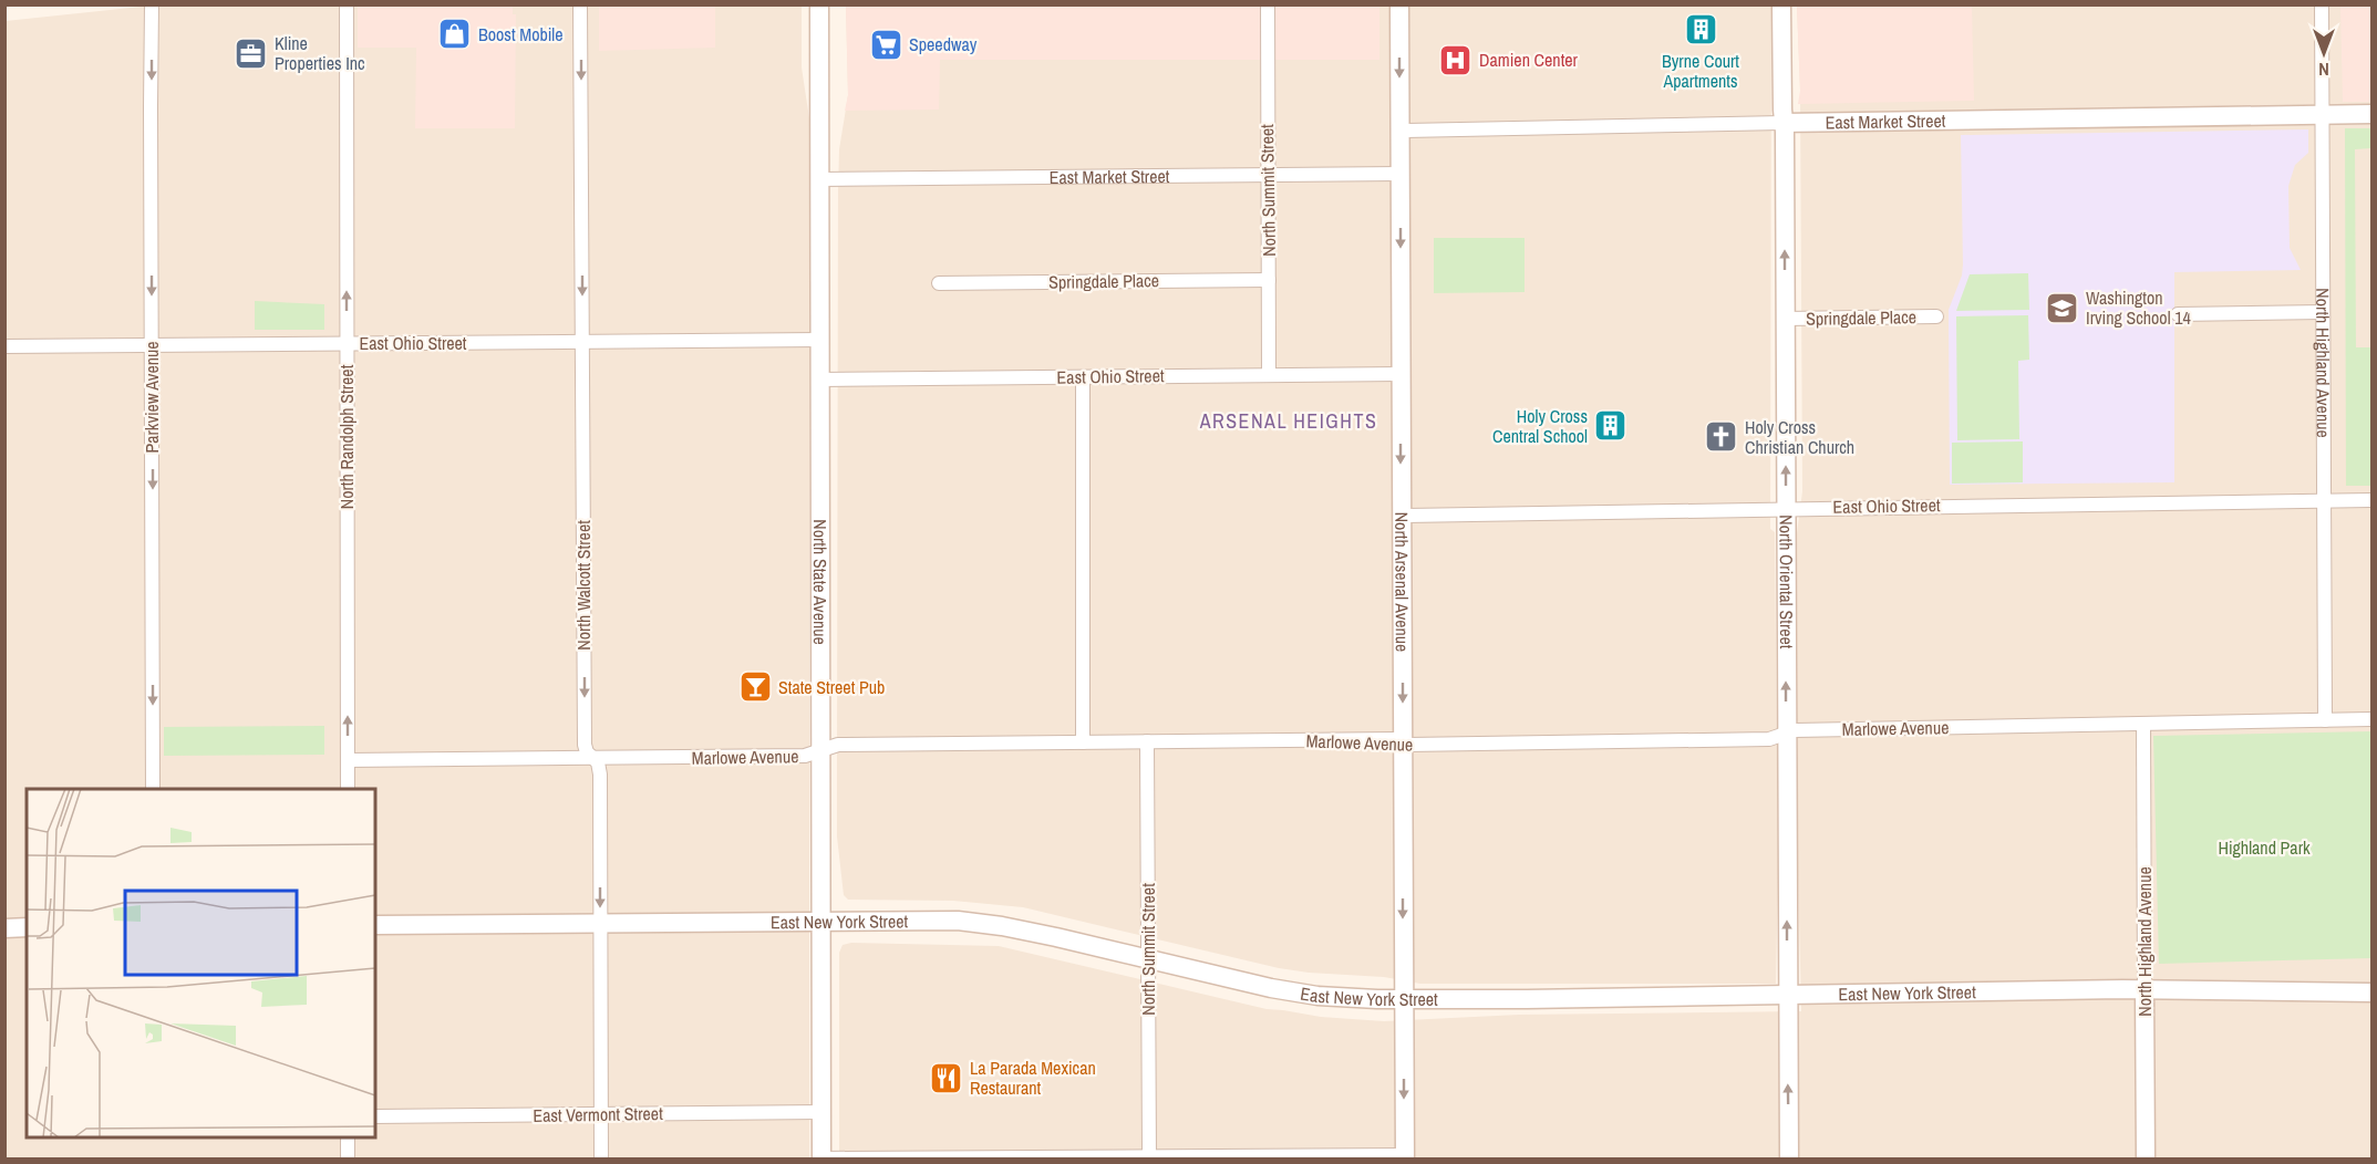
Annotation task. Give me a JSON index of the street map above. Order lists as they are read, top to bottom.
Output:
{
  "streets": {
    "street": [
      "East Market Street",
      "North Summit Street",
      "Springdale Place",
      "East Ohio Street",
      "North Highland Avenue",
      "Parkview Avenue",
      "North Randolph Street",
      "North State Avenue",
      "North Arsenal Avenue",
      "North Oriental Street",
      "North Walcott Street",
      "Marlowe Avenue",
      "East New York Street",
      "East Vermont Street"
    ]
  },
  "crossings": [
    ["East Market Street", "North Summit Street"],
    ["East Market Street", "North Highland Avenue"],
    ["East Market Street", "North State Avenue"],
    ["East Market Street", "North Arsenal Avenue"],
    ["East Market Street", "North Oriental Street"],
    ["North Summit Street", "Springdale Place"],
    ["North Summit Street", "East Ohio Street"],
    ["North Summit Street", "Marlowe Avenue"],
    ["North Summit Street", "East New York Street"],
    ["Springdale Place", "North Oriental Street"],
    ["East Ohio Street", "North Highland Avenue"],
    ["East Ohio Street", "Parkview Avenue"],
    ["East Ohio Street", "North Randolph Street"],
    ["East Ohio Street", "North State Avenue"],
    ["East Ohio Street", "North Arsenal Avenue"],
    ["East Ohio Street", "North Oriental Street"],
    ["East Ohio Street", "North Walcott Street"],
    ["North Highland Avenue", "Marlowe Avenue"],
    ["North Highland Avenue", "East New York Street"],
    ["North Randolph Street", "Marlowe Avenue"],
    ["North State Avenue", "Marlowe Avenue"],
    ["North State Avenue", "East New York Street"],
    ["North State Avenue", "East Vermont Street"],
    ["North Arsenal Avenue", "Marlowe Avenue"],
    ["North Arsenal Avenue", "East New York Street"],
    ["North Oriental Street", "Marlowe Avenue"],
    ["North Oriental Street", "East New York Street"],
    ["North Walcott Street", "Marlowe Avenue"],
    ["North Walcott Street", "East New York Street"],
    ["North Walcott Street", "East Vermont Street"]
  ],
  "one_way": [
    "Parkview Avenue",
    "North Randolph Street",
    "North Arsenal Avenue",
    "North Oriental Street",
    "North Walcott Street"
  ],
  "districts": ["ARSENAL HEIGHTS"],
  "parks": ["Highland Park"],
  "places": {
    "building": ["Byrne Court Apartments", "Holy Cross Central School"],
    "shop": ["Boost Mobile"],
    "supermarket": ["Speedway"],
    "office": ["Kline Properties Inc"],
    "hospital": ["Damien Center"],
    "school or university": ["Washington Irving School 14"],
    "church": ["Holy Cross Christian Church"],
    "bar": ["State Street Pub"],
    "restaurant": ["La Parada Mexican Restaurant"]
  },
  "north": "bottom"
}
